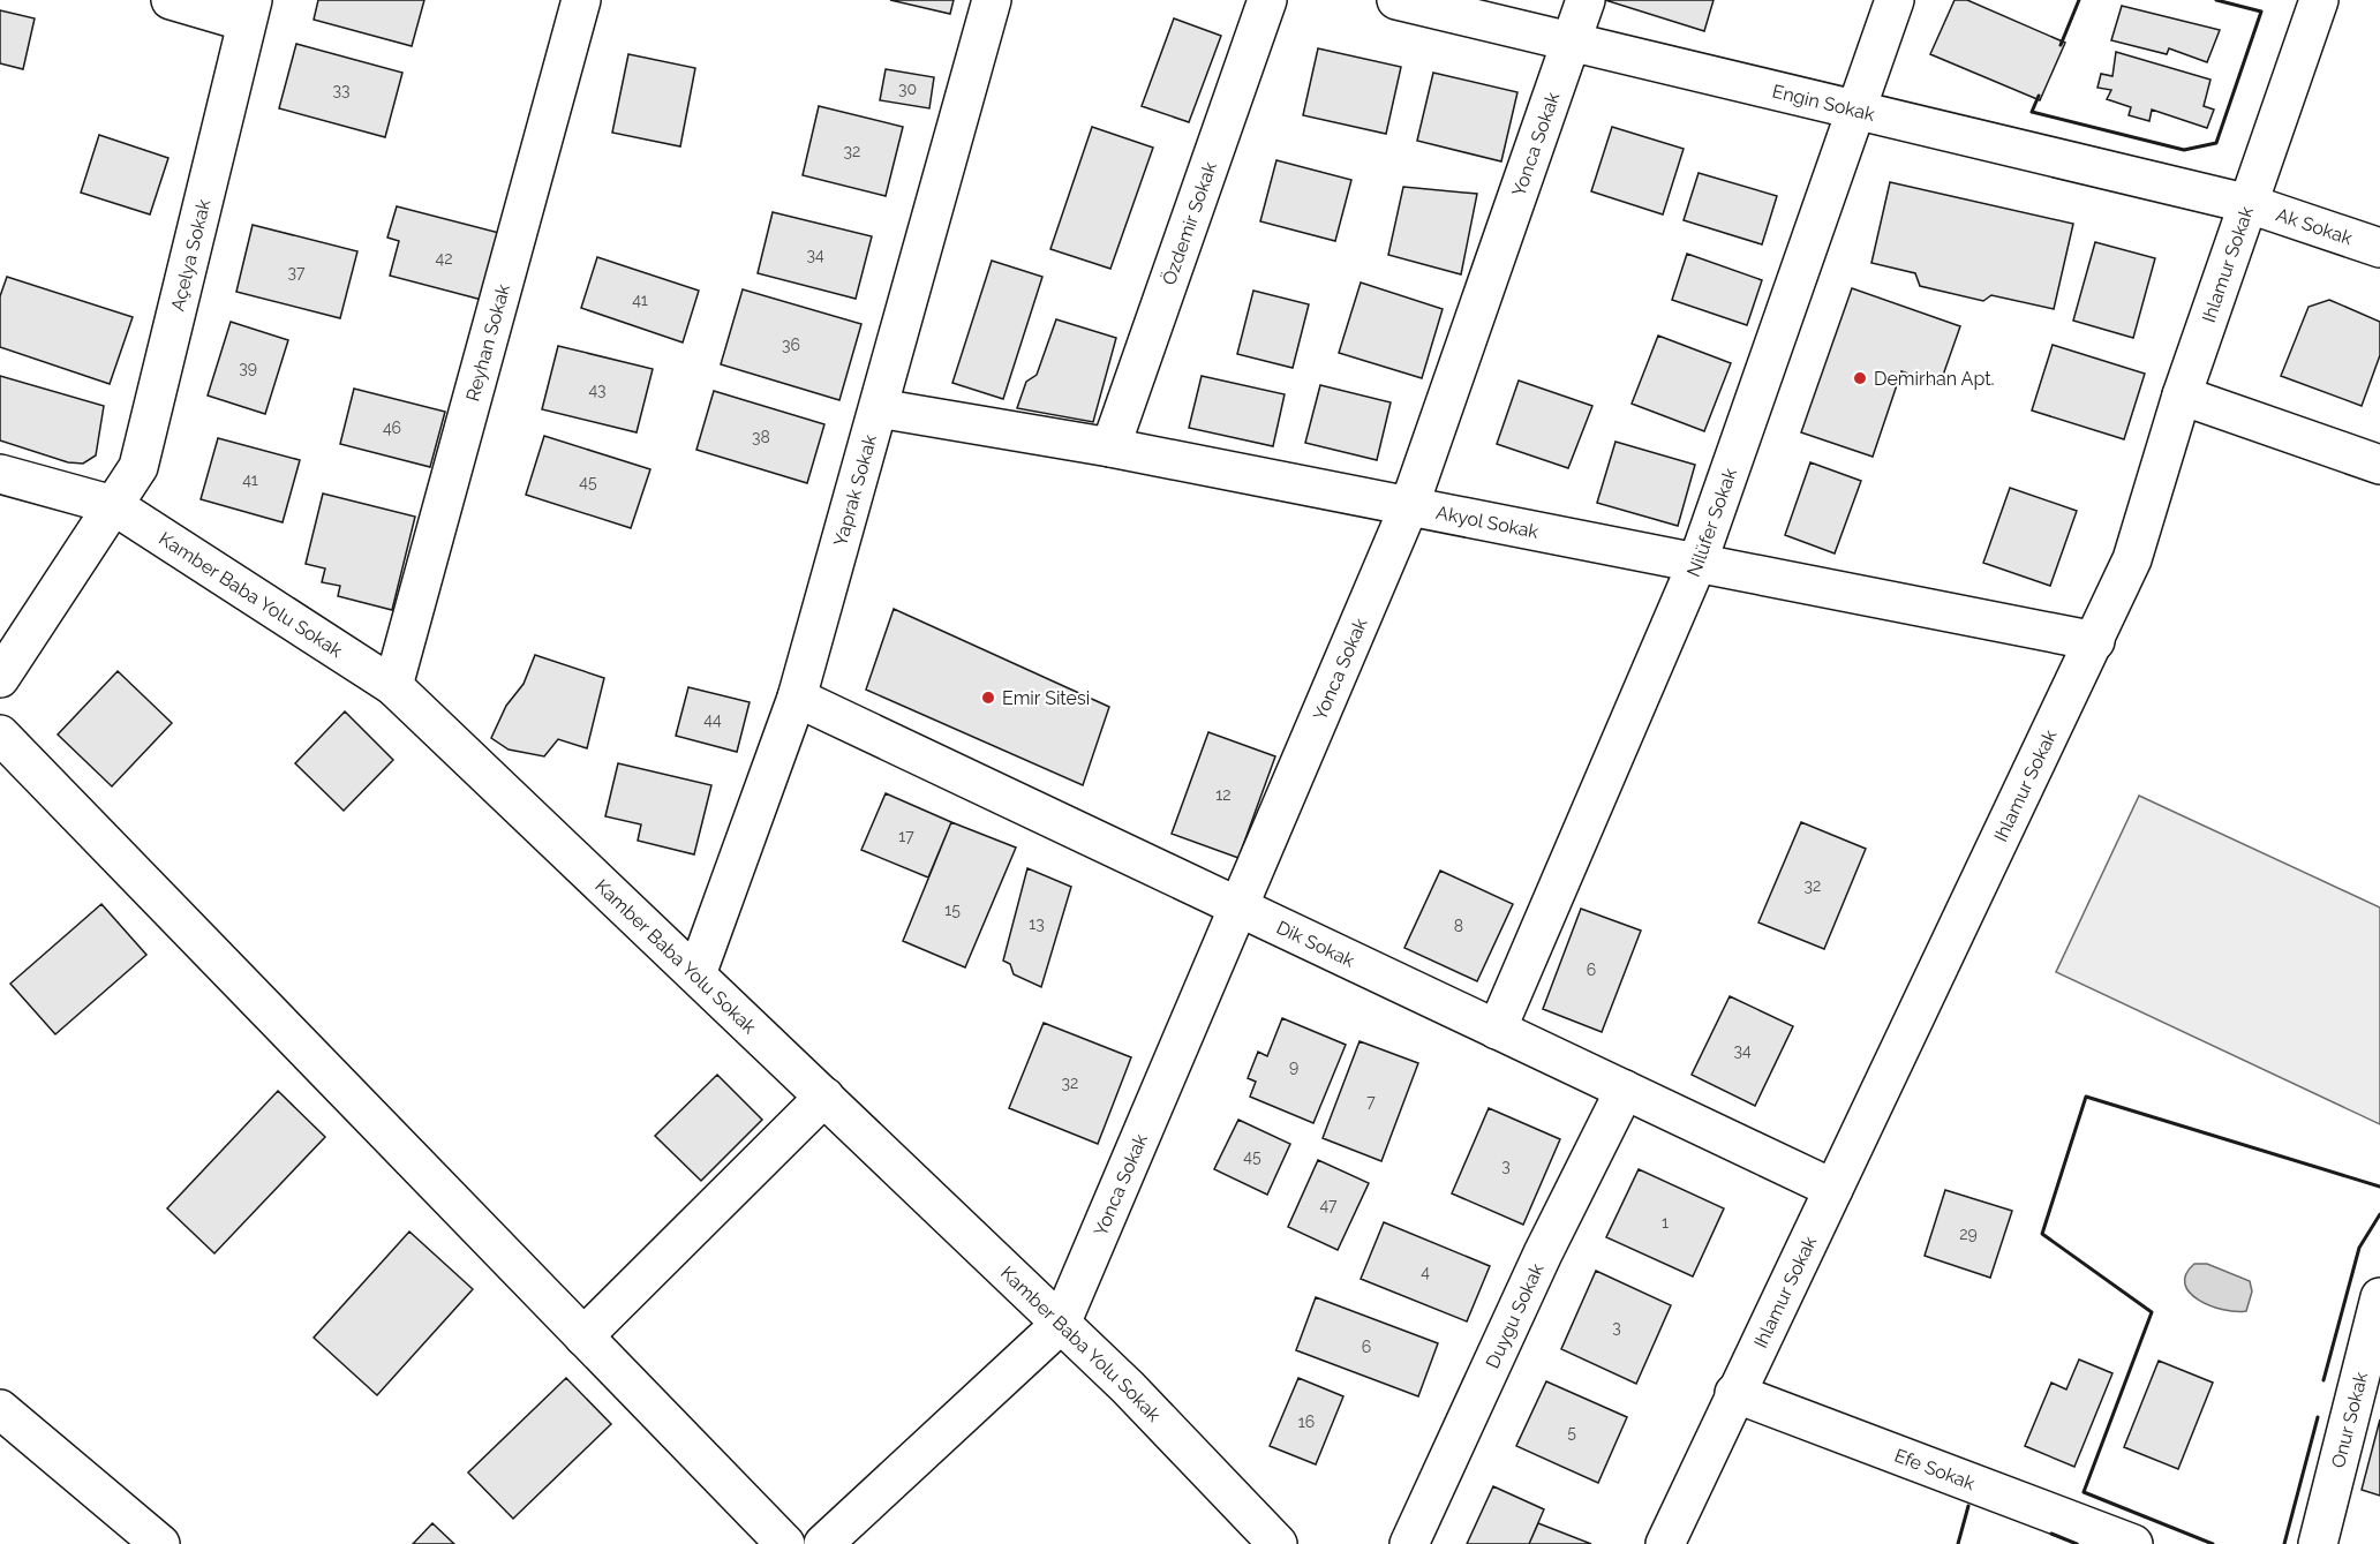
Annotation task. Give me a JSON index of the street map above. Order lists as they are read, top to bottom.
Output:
{
  "streets": {
    "street": [
      "Engin Sokak",
      "Yonca Sokak",
      "Özdemir Sokak",
      "Ak Sokak",
      "Açelya Sokak",
      "Ihlamur Sokak",
      "Reyhan Sokak",
      "Yaprak Sokak",
      "Akyol Sokak",
      "Nilüfer Sokak",
      "Kamber Baba Yolu Sokak",
      "Dik Sokak",
      "Duygu Sokak",
      "Onur Sokak",
      "Efe Sokak"
    ]
  },
  "crossings": [
    ["Engin Sokak", "Yonca Sokak"],
    ["Engin Sokak", "Ak Sokak"],
    ["Engin Sokak", "Ihlamur Sokak"],
    ["Engin Sokak", "Nilüfer Sokak"],
    ["Yonca Sokak", "Akyol Sokak"],
    ["Yonca Sokak", "Kamber Baba Yolu Sokak"],
    ["Yonca Sokak", "Dik Sokak"],
    ["Özdemir Sokak", "Akyol Sokak"],
    ["Ak Sokak", "Ihlamur Sokak"],
    ["Açelya Sokak", "Kamber Baba Yolu Sokak"],
    ["Ihlamur Sokak", "Akyol Sokak"],
    ["Ihlamur Sokak", "Dik Sokak"],
    ["Ihlamur Sokak", "Efe Sokak"],
    ["Reyhan Sokak", "Kamber Baba Yolu Sokak"],
    ["Yaprak Sokak", "Akyol Sokak"],
    ["Yaprak Sokak", "Kamber Baba Yolu Sokak"],
    ["Yaprak Sokak", "Dik Sokak"],
    ["Akyol Sokak", "Nilüfer Sokak"],
    ["Nilüfer Sokak", "Dik Sokak"],
    ["Dik Sokak", "Duygu Sokak"]
  ],
  "places": ["Demirhan Apt.", "Emir Sitesi"],
  "house_numbers": [
    "30",
    "33",
    "32",
    "34",
    "42",
    "37",
    "41",
    "36",
    "39",
    "43",
    "46",
    "38",
    "41",
    "45",
    "44",
    "12",
    "17",
    "32",
    "15",
    "13",
    "8",
    "6",
    "34",
    "9",
    "32",
    "7",
    "45",
    "3",
    "47",
    "1",
    "29",
    "4",
    "3",
    "6",
    "16",
    "5"
  ]
}
